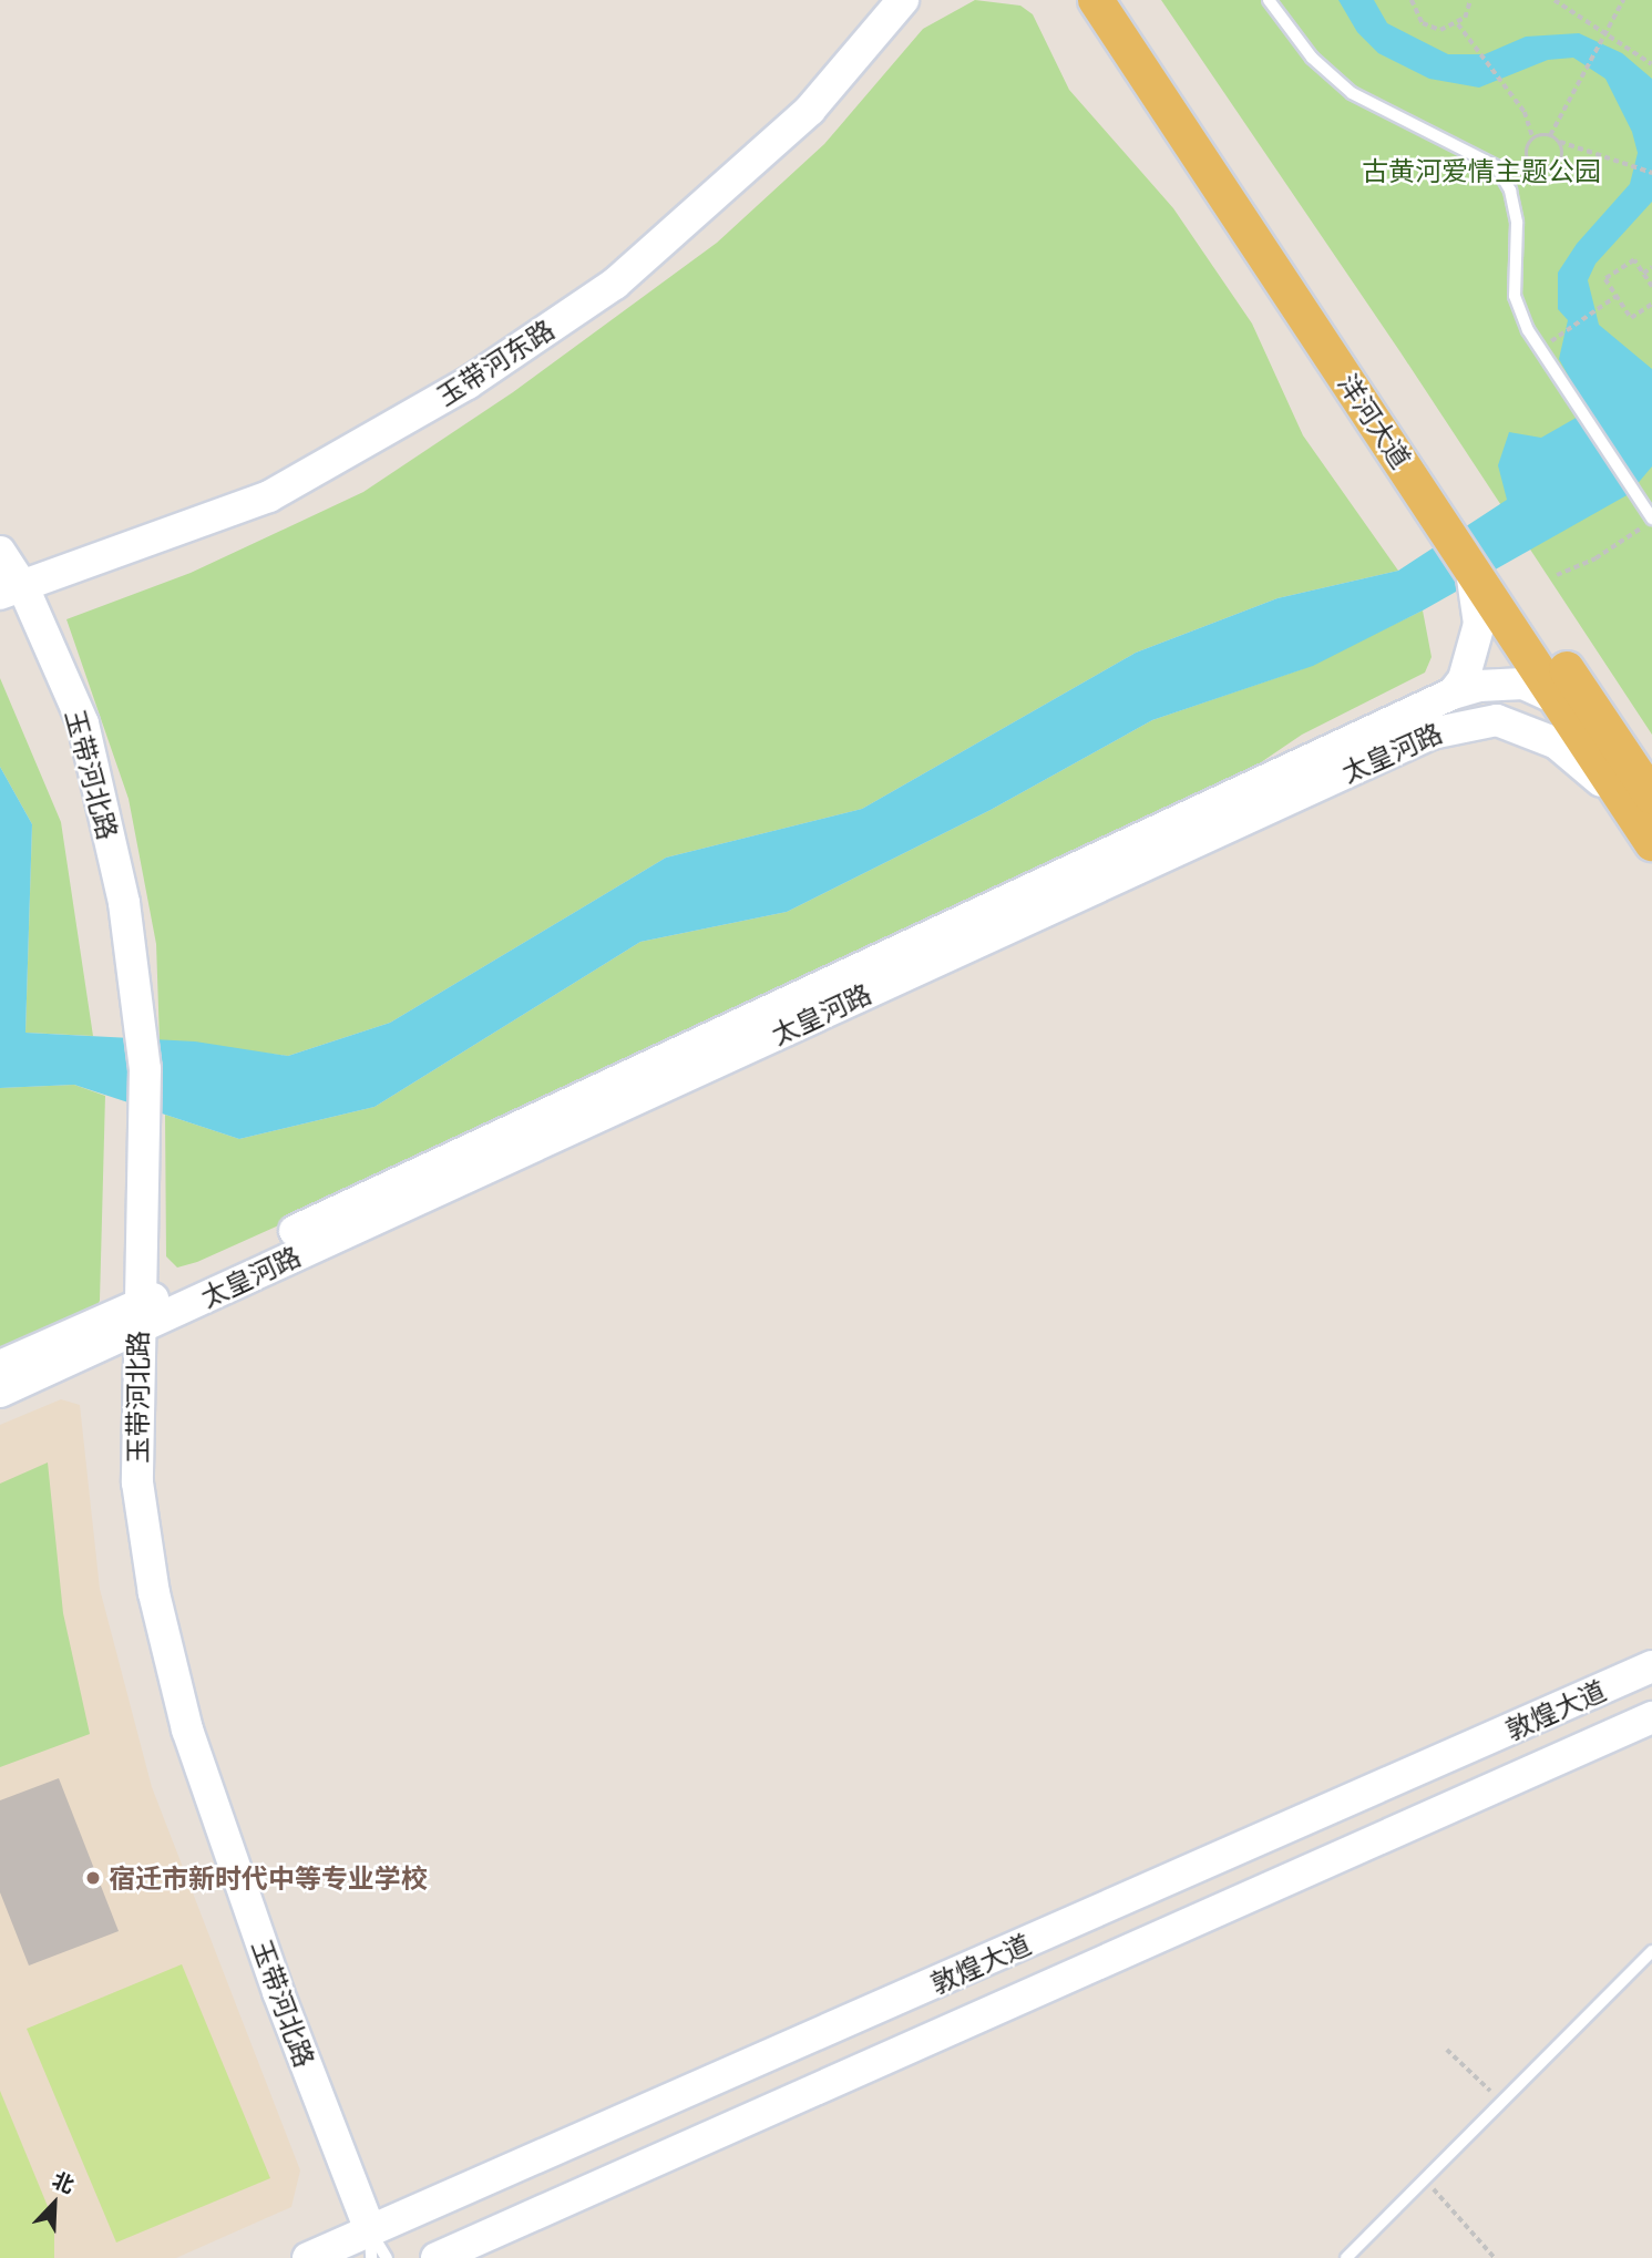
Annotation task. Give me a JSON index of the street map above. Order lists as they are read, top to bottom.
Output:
{
  "streets": {
    "main road": ["洋河大道"],
    "street": [
      "玉带河东路",
      "太皇河路",
      "玉带河北路",
      "敦煌大道"
    ]
  },
  "crossings": [
    ["玉带河东路", "玉带河北路"],
    ["洋河大道", "太皇河路"],
    ["太皇河路", "玉带河北路"],
    ["玉带河北路", "敦煌大道"]
  ],
  "parks": ["古黄河爱情主题公园"],
  "places": ["宿迁市新时代中等专业学校"],
  "north": "top right"
}
